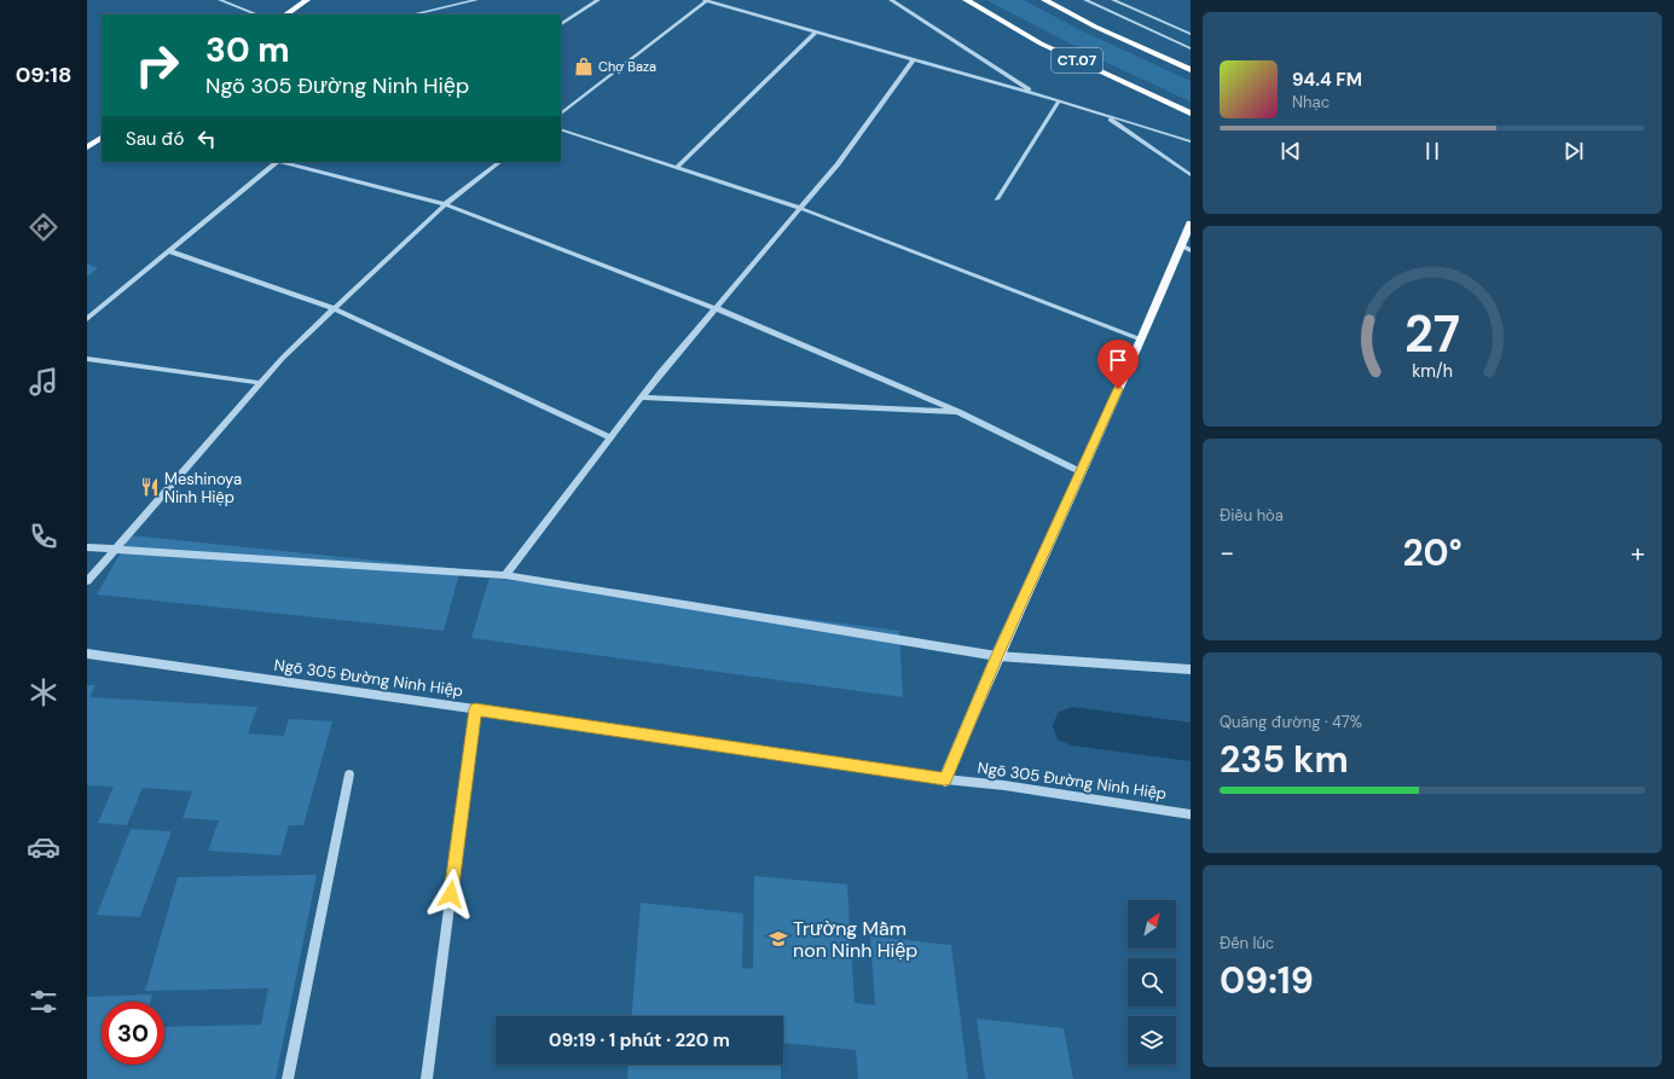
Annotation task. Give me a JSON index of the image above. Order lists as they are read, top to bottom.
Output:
{
  "streets": {
    "highway": ["CT.07"],
    "street": ["Ngõ 305 Đường Ninh Hiệp"]
  },
  "places": {
    "shop": ["Chợ Baza"],
    "restaurant": ["Meshinoya Ninh Hiệp"],
    "school or university": ["Trường Mầm non Ninh Hiệp"]
  },
  "north": "top right",
  "page": {
    "tabs": "09:18",
    "turn": ["30 m", "Ngõ 305 Đường Ninh Hiệp"],
    "song": ["94.4 FM", "Nhạc"],
    "then": "Sau đó",
    "tile": [
      "Điều hòa",
      ["Quãng đường · 47%", "235 km"],
      ["Đến lúc", "09:19"]
    ],
    "heat": ["−", "20°", "+"],
    "limit": "30",
    "trip": "09:19 · 1 phút · 220 m",
    "gauge": ["27", "km/h"]
  }
}
